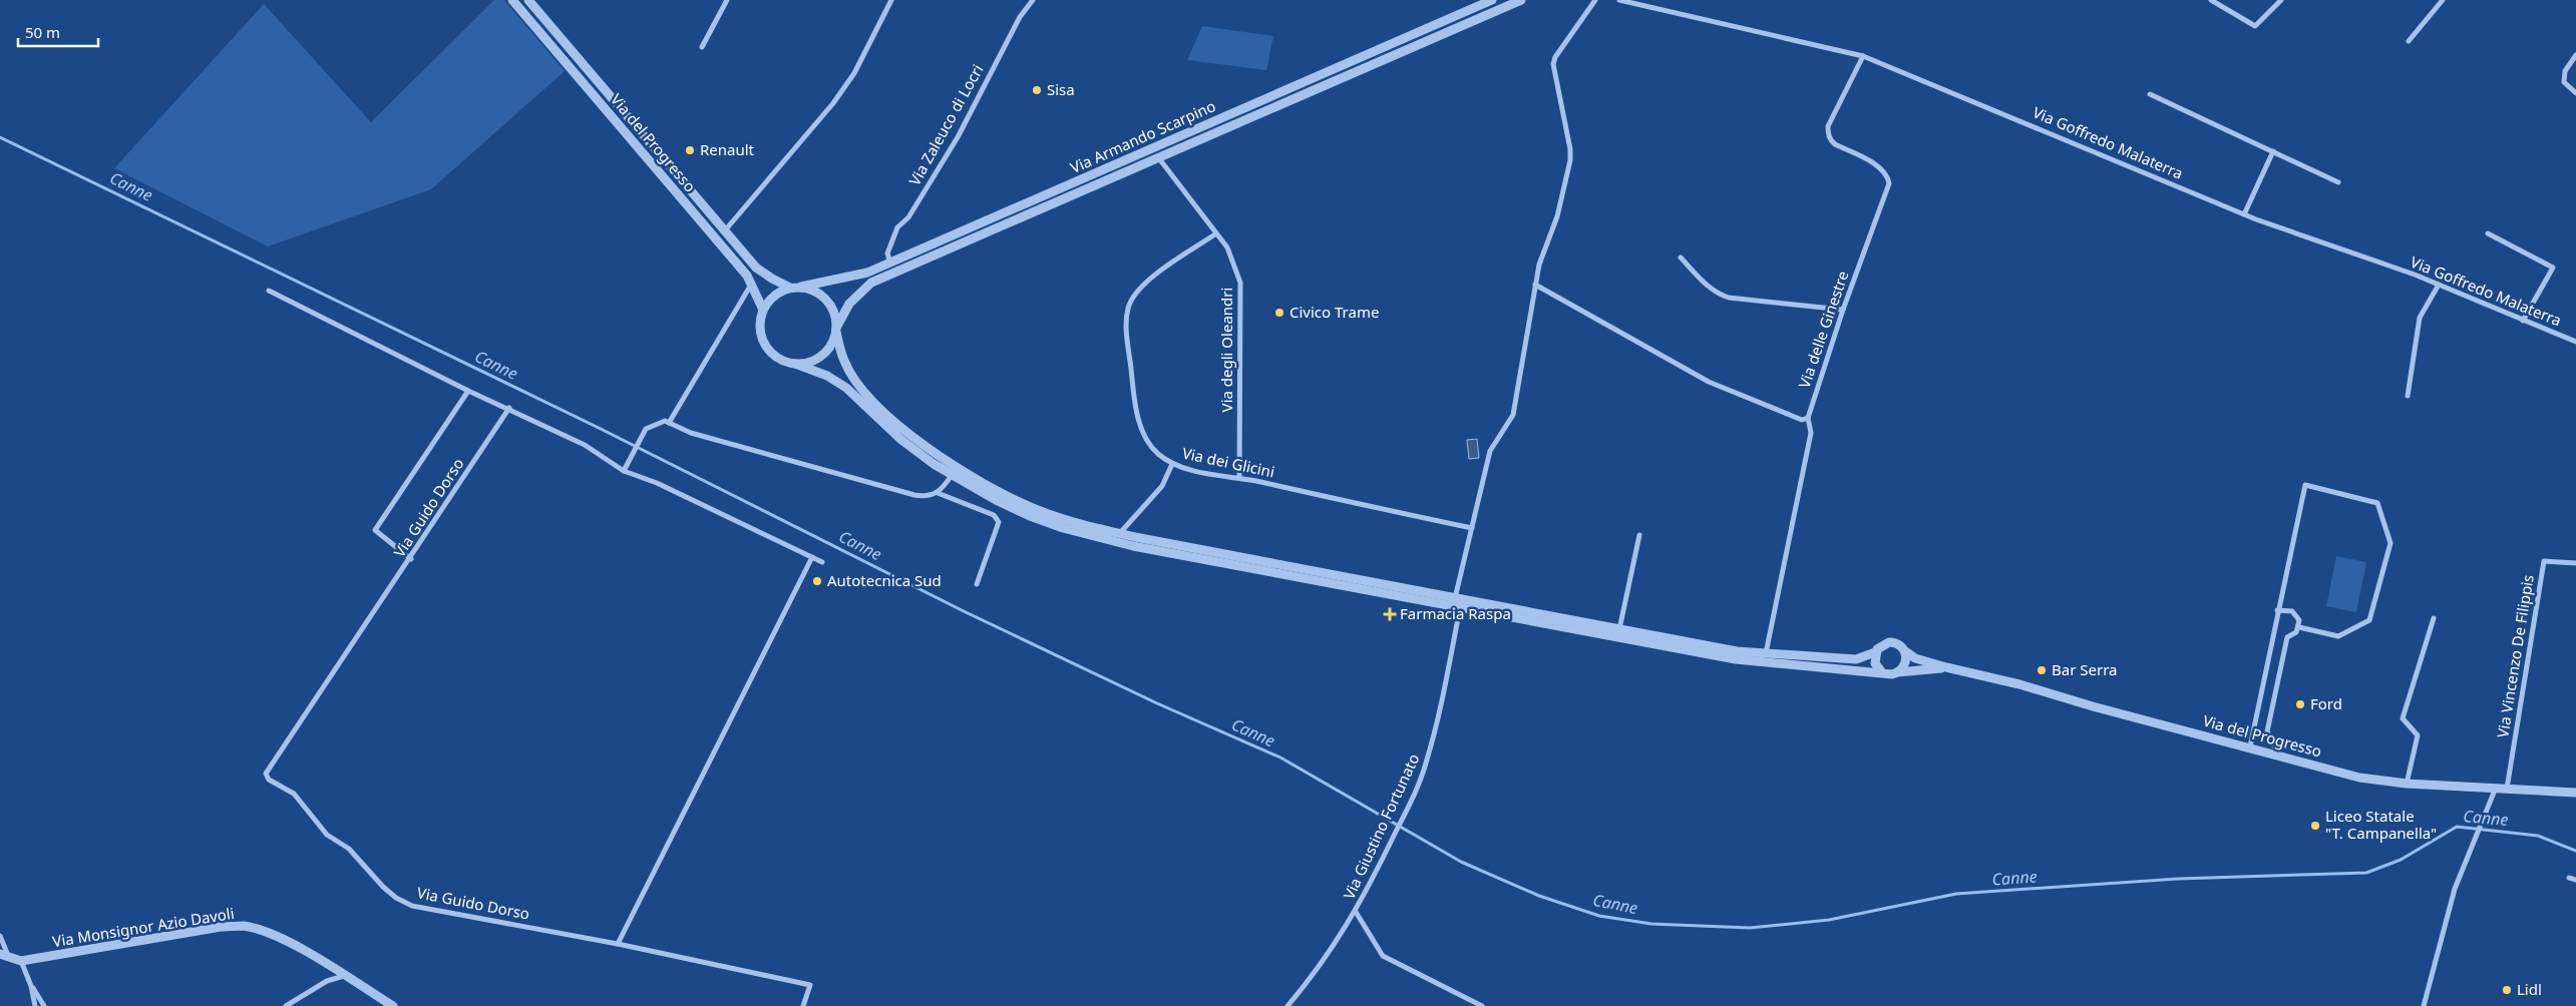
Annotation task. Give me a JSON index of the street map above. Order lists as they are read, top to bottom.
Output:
{
  "streets": {
    "street": [
      "Via Zaleuco di Locri",
      "Via Armando Scarpino",
      "Via del Progresso",
      "Via Goffredo Malaterra",
      "Via delle Ginestre",
      "Via degli Oleandri",
      "Via dei Glicini",
      "Via Guido Dorso",
      "Via Vincenzo De Filippis",
      "Via Giustino Fortunato",
      "Via Monsignor Azio Davoli"
    ]
  },
  "crossings": [
    ["Via Zaleuco di Locri", "Via Armando Scarpino"],
    ["Via Armando Scarpino", "Via del Progresso"],
    ["Via Armando Scarpino", "Via degli Oleandri"],
    ["Via del Progresso", "Via Vincenzo De Filippis"],
    ["Via Goffredo Malaterra", "Via delle Ginestre"],
    ["Via degli Oleandri", "Via dei Glicini"]
  ],
  "water": ["Canne"],
  "places": {
    "other": [
      "Sisa",
      "Renault",
      "Civico Trame",
      "Autotecnica Sud",
      "Bar Serra",
      "Ford",
      "Liceo Statale \"T. Campanella\"",
      "Lidl"
    ],
    "health": ["Farmacia Raspa"]
  },
  "scale_bar": "50 m"
}
